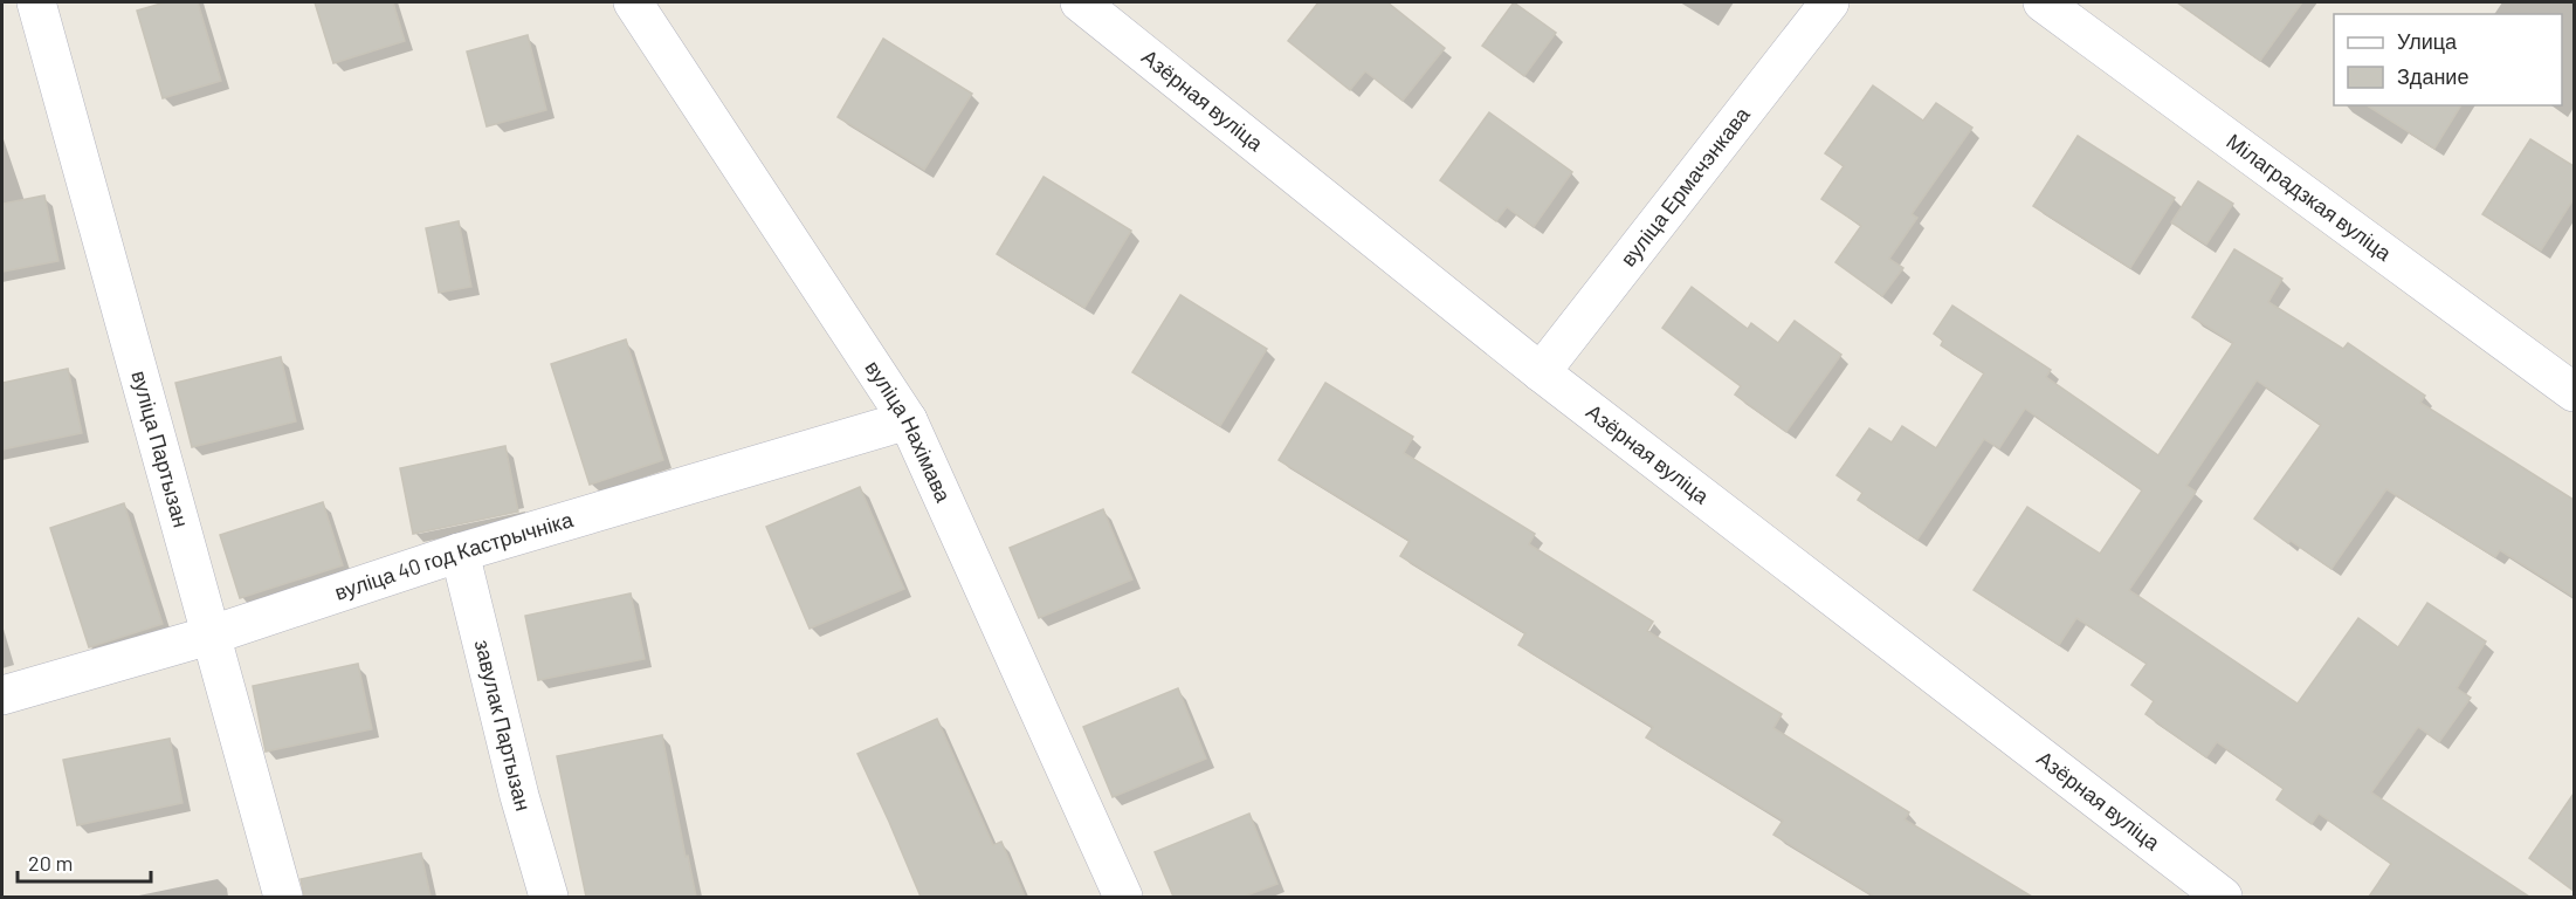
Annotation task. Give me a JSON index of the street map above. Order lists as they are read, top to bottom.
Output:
{
  "streets": {
    "street": [
      "Азёрная вуліца",
      "вуліца Ермачэнкава",
      "Мілаградзкая вуліца",
      "вуліца Нахімава",
      "вуліца Партызан",
      "вуліца 40 год Кастрычніка",
      "завулак Партызан"
    ]
  },
  "crossings": [
    ["Азёрная вуліца", "вуліца Ермачэнкава"],
    ["вуліца Нахімава", "вуліца 40 год Кастрычніка"],
    ["вуліца Партызан", "вуліца 40 год Кастрычніка"],
    ["вуліца 40 год Кастрычніка", "завулак Партызан"]
  ],
  "legend": ["Улица", "Здание"],
  "scale_bar": "20 m"
}
